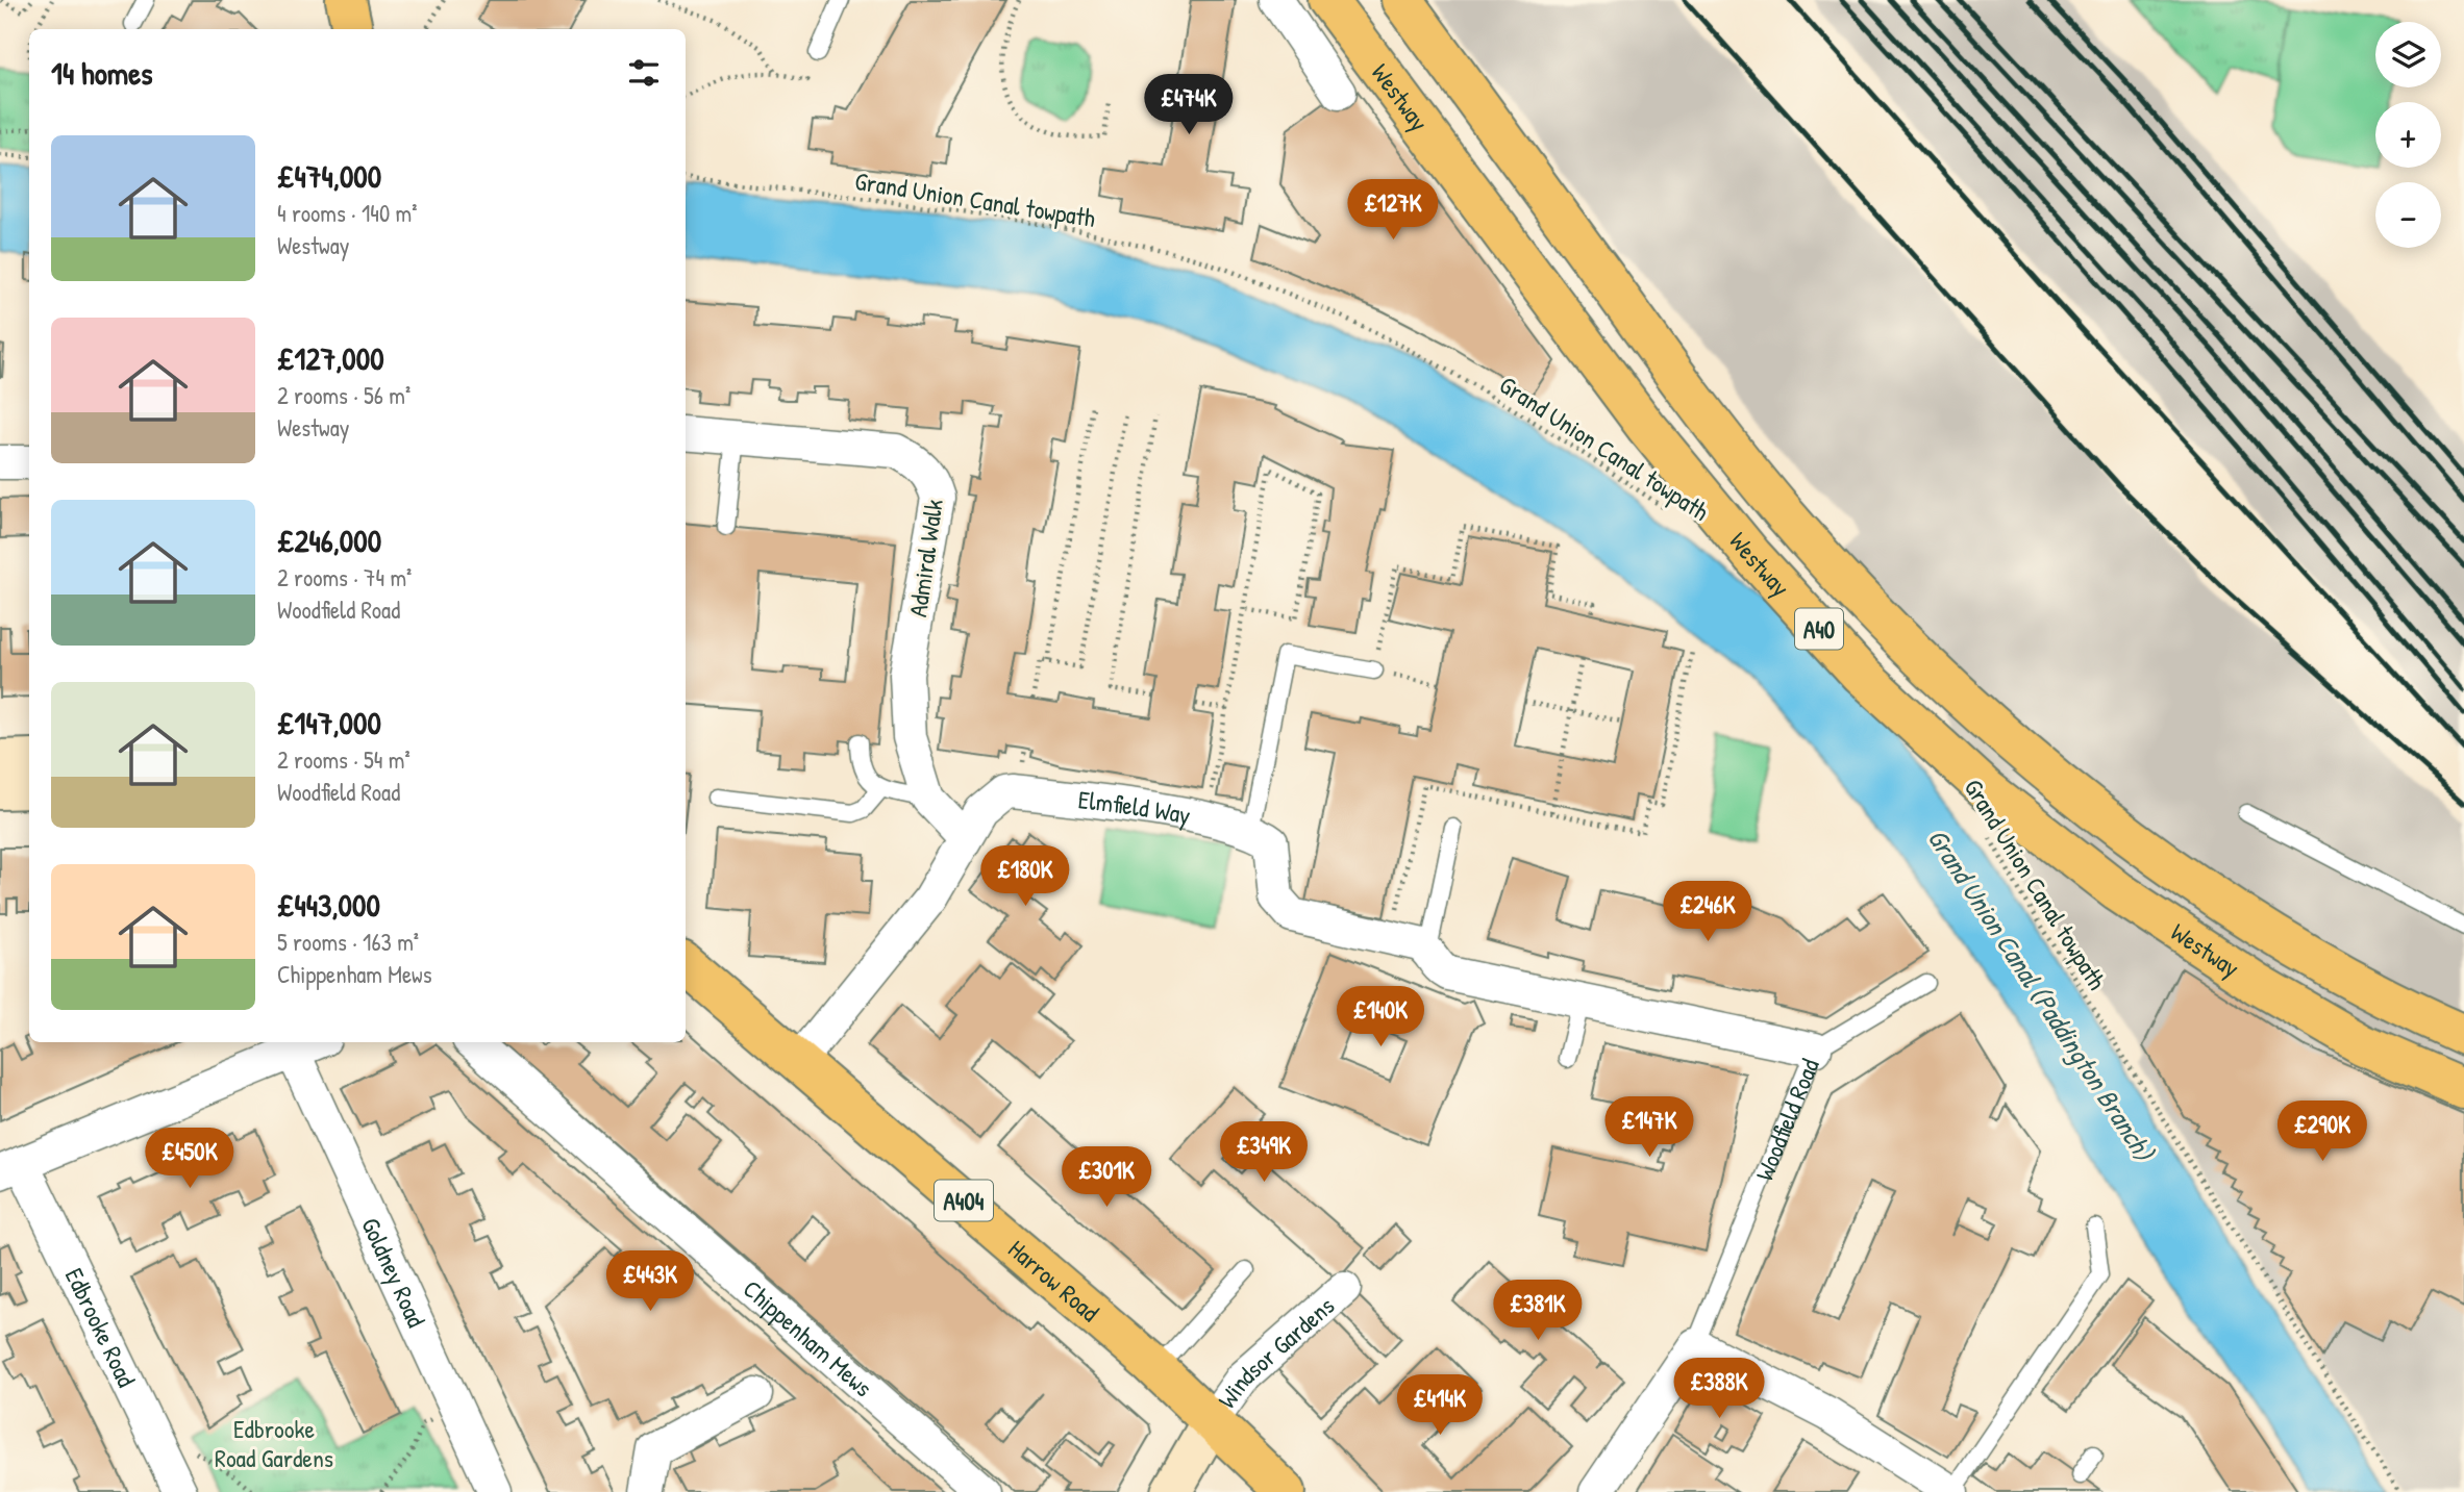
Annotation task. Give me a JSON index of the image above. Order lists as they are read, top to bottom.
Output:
{
  "streets": {
    "main road": [
      "Westway",
      "A40",
      "A404",
      "Harrow Road"
    ],
    "street": [
      "Admiral Walk",
      "Elmfield Way",
      "Woodfield Road",
      "Goldney Road",
      "Edbrooke Road",
      "Chippenham Mews",
      "Windsor Gardens"
    ],
    "path": ["Grand Union Canal towpath"]
  },
  "crossings": [
    ["Admiral Walk", "Elmfield Way"],
    ["Elmfield Way", "Woodfield Road"],
    ["Elmfield Way", "Harrow Road"],
    ["Harrow Road", "Windsor Gardens"]
  ],
  "water": ["Grand Union Canal (Paddington Branch)"],
  "parks": ["Edbrooke Road Gardens"],
  "page": {
    "map_buttons": ["+", "−"],
    "heading": "14 homes",
    "price": [
      "£474K",
      "£127K",
      "£180K",
      "£246K",
      "£140K",
      "£147K",
      "£290K",
      "£349K",
      "£450K",
      "£301K",
      "£443K",
      "£381K",
      "£388K",
      "£414K"
    ],
    "list": [
      {
        "name": "£474,000",
        "note": "4 rooms · 140 m² · Westway"
      },
      {
        "name": "£127,000",
        "note": "2 rooms · 56 m² · Westway"
      },
      {
        "name": "£246,000",
        "note": "2 rooms · 74 m² · Woodfield Road"
      },
      {
        "name": "£147,000",
        "note": "2 rooms · 54 m² · Woodfield Road"
      },
      {
        "name": "£443,000",
        "note": "5 rooms · 163 m² · Chippenham Mews"
      }
    ]
  }
}
